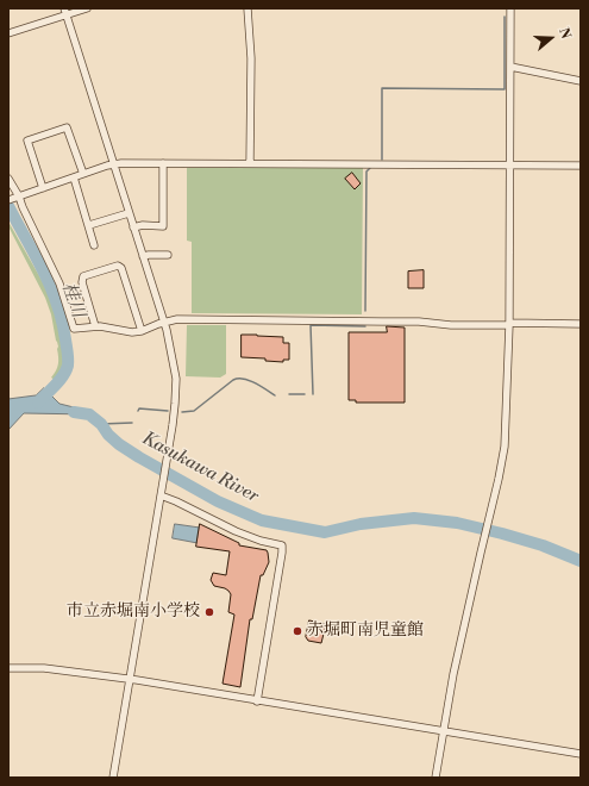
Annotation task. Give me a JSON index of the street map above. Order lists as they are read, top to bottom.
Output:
{
  "water": ["桂川", "Kasukawa River"],
  "places": ["市立赤堀南小学校", "赤堀町南児童館"],
  "north": "right"
}
